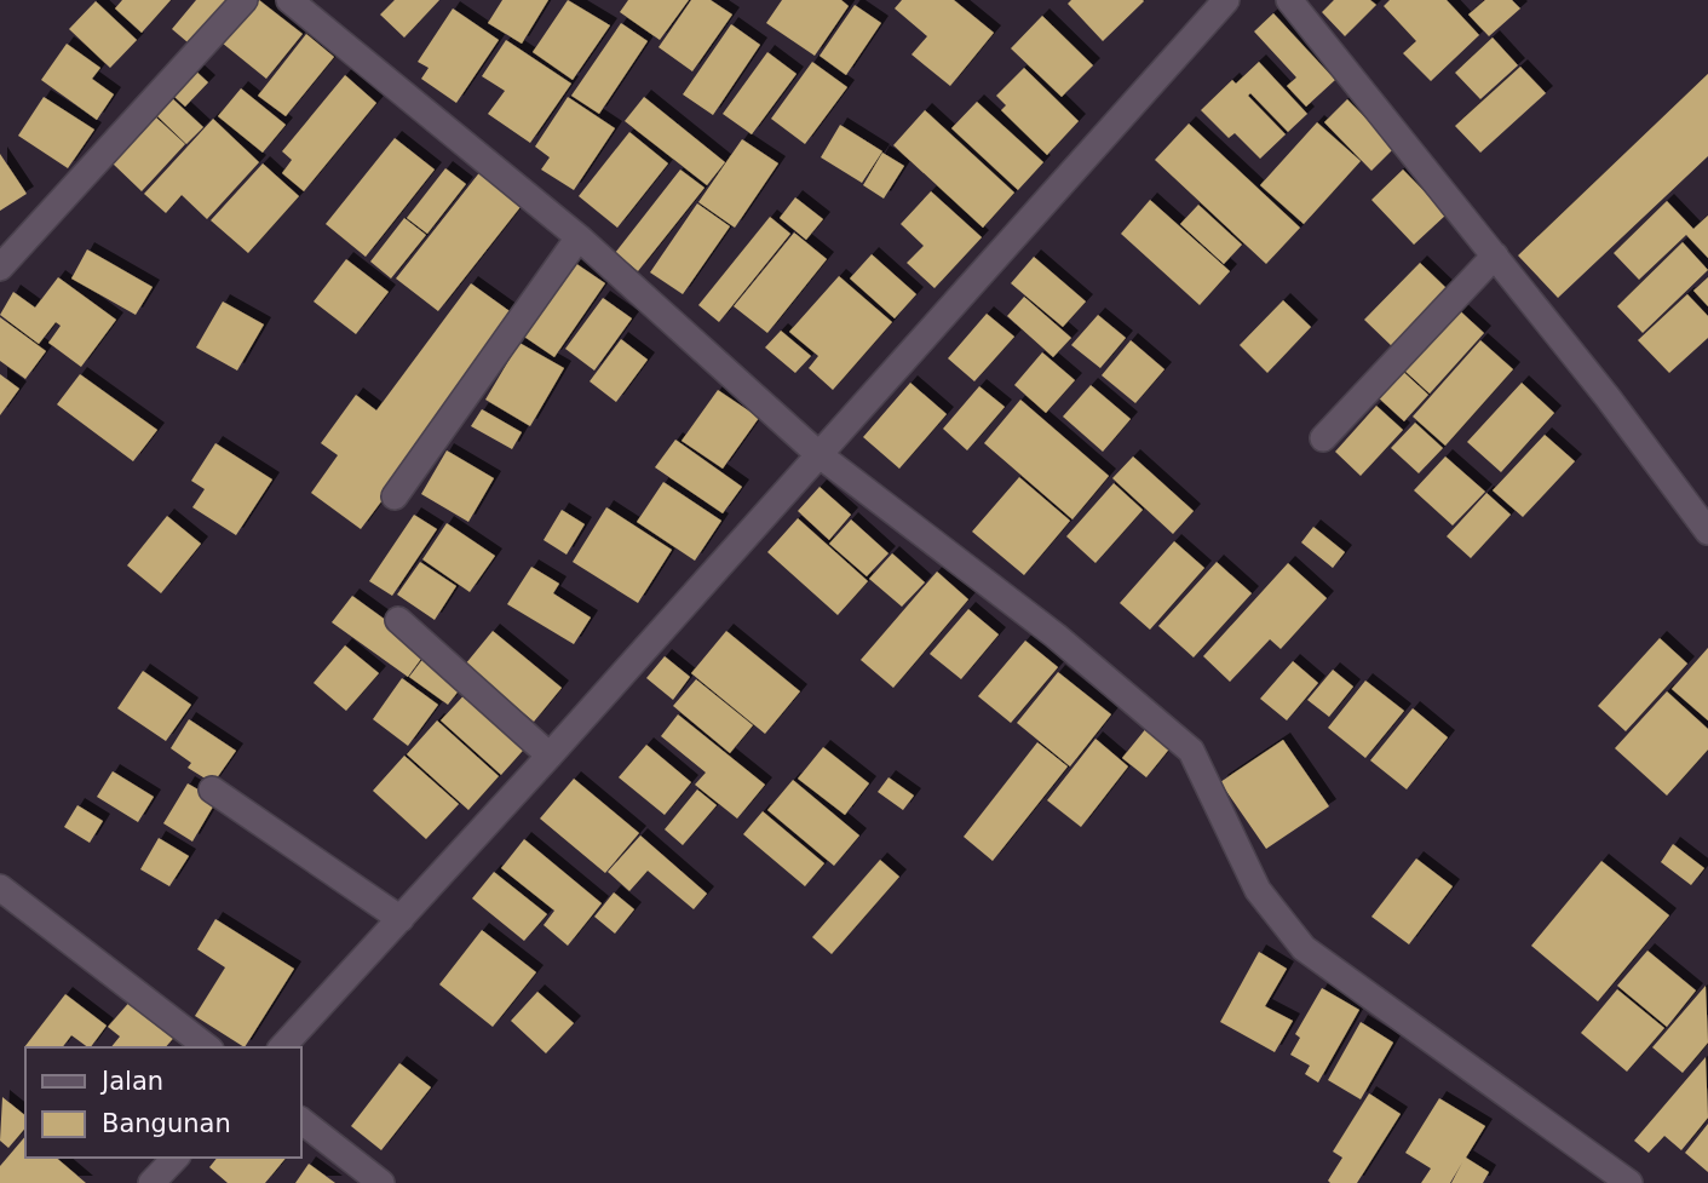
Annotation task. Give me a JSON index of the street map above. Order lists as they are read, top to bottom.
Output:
{
  "legend": ["Jalan", "Bangunan"]
}
